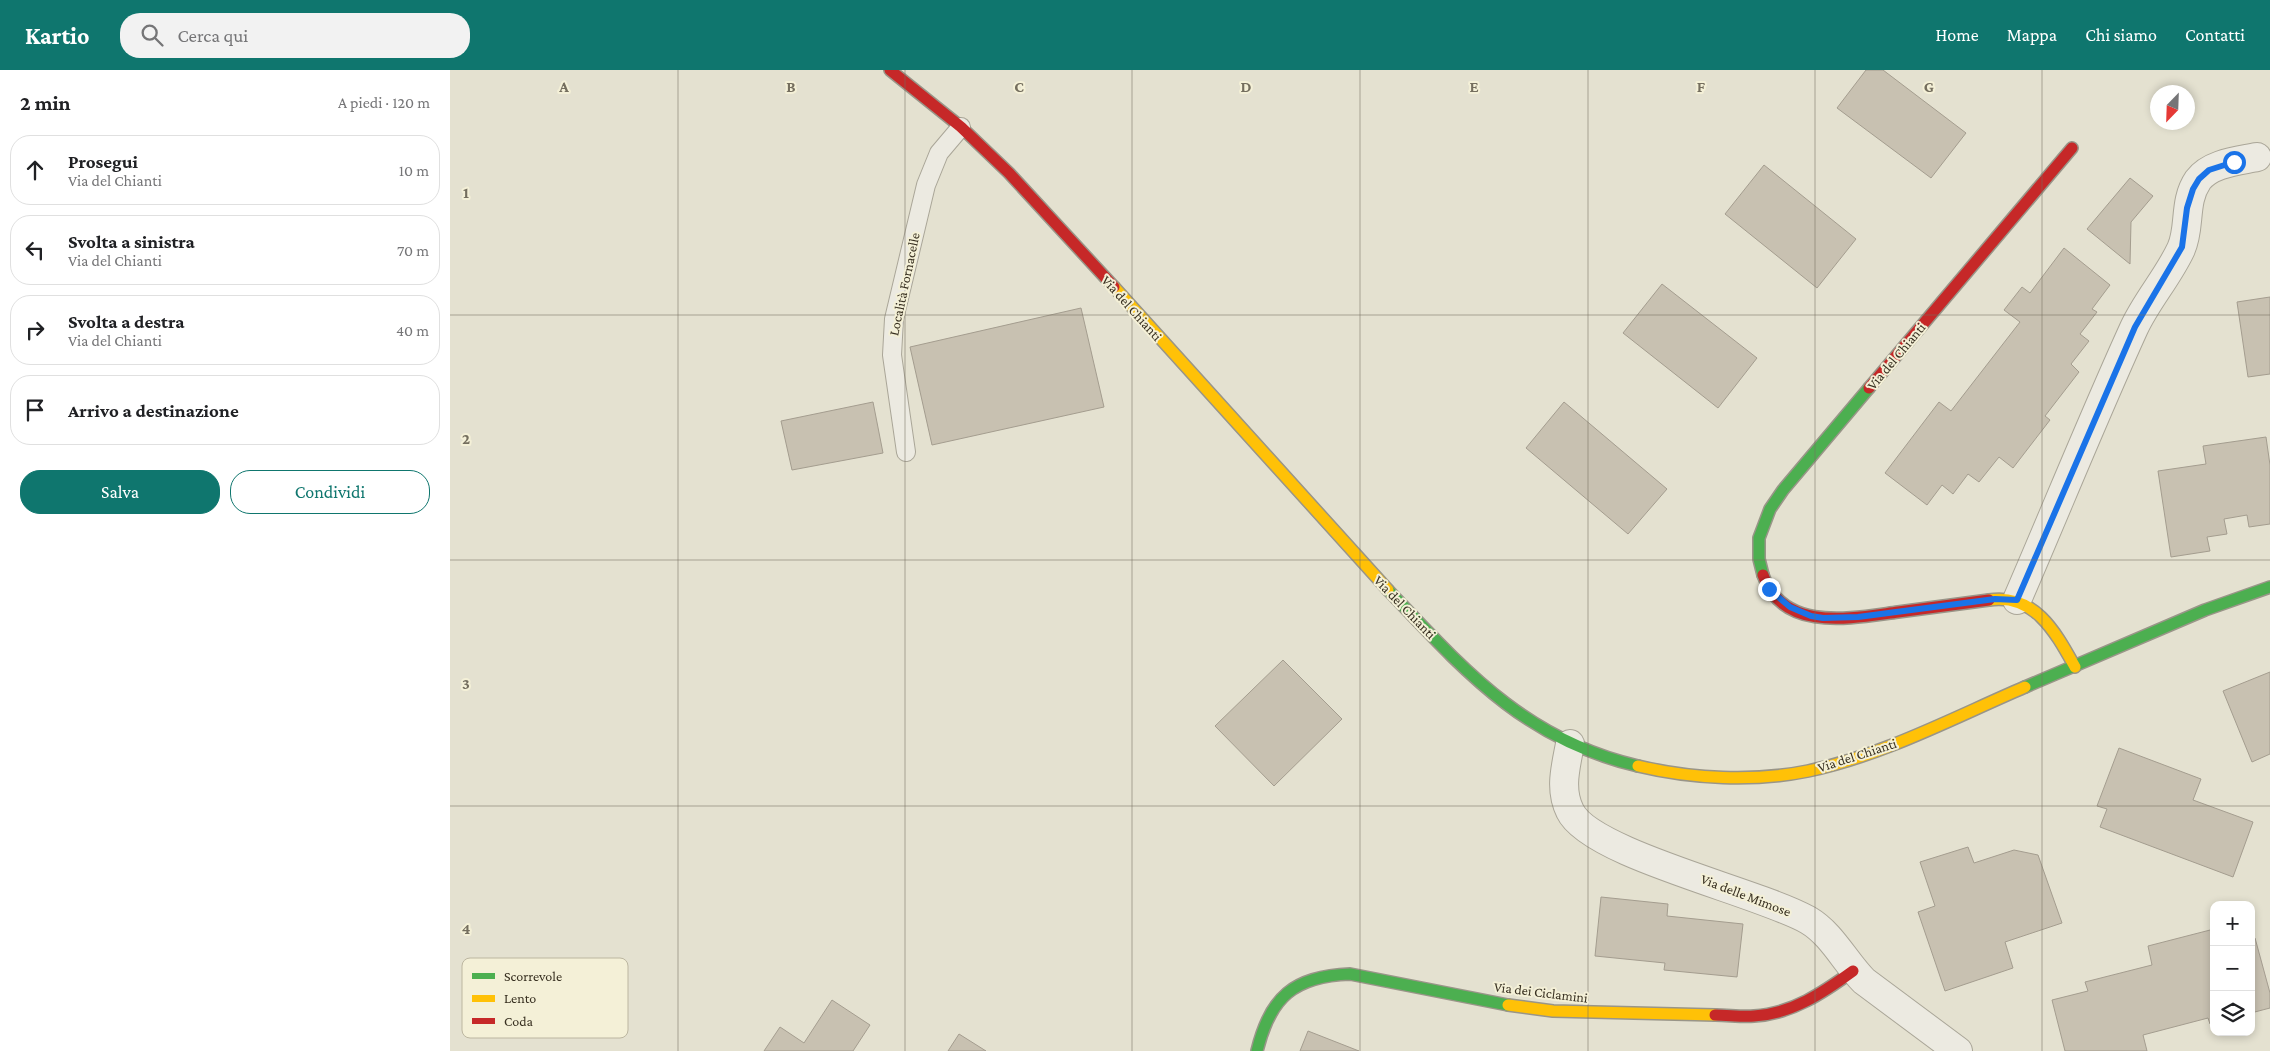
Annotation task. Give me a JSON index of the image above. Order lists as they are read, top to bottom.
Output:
{
  "streets": {
    "main road": ["Via del Chianti", "Via dei Ciclamini"],
    "street": ["Via delle Mimose"],
    "lane": ["Località Fornacelle"]
  },
  "crossings": [
    ["Località Fornacelle", "Via del Chianti"],
    ["Via del Chianti", "Via delle Mimose"],
    ["Via delle Mimose", "Via dei Ciclamini"]
  ],
  "legend": ["Scorrevole", "Lento", "Coda"],
  "north": "bottom left",
  "page": {
    "header": "Kartio",
    "search": "Cerca qui",
    "nav": [
      "Home",
      "Mappa",
      "Chi siamo",
      "Contatti"
    ],
    "heading": ["2 min", "A piedi · 120 m"],
    "list": [
      ["Prosegui", "Via del Chianti", "10 m"],
      ["Svolta a sinistra", "Via del Chianti", "70 m"],
      ["Svolta a destra", "Via del Chianti", "40 m"],
      "Arrivo a destinazione"
    ],
    "buttons": ["Salva", "Condividi"],
    "map_buttons": ["+", "−"]
  },
  "grid": {
    "columns": [
      "A",
      "B",
      "C",
      "D",
      "E",
      "F",
      "G"
    ],
    "rows": [
      "1",
      "2",
      "3",
      "4"
    ]
  }
}
